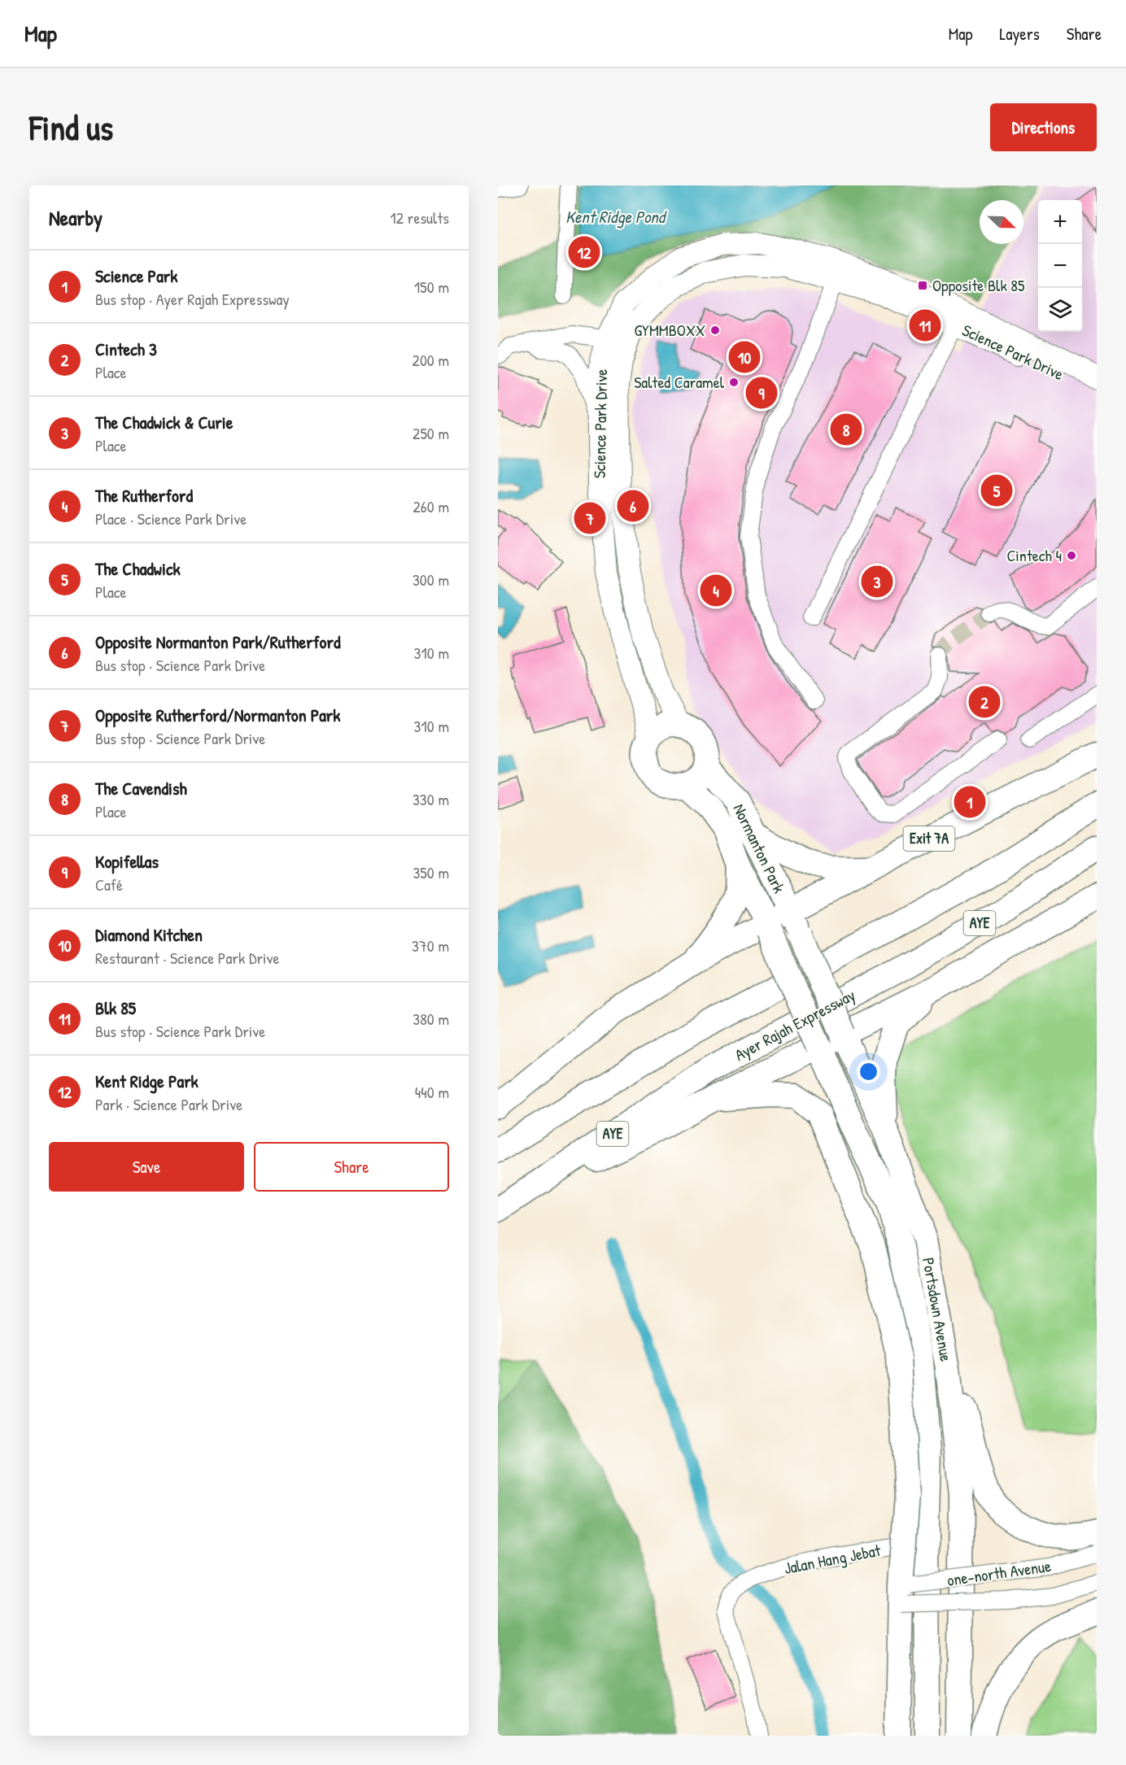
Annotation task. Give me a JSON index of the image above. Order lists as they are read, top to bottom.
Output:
{
  "streets": {
    "highway": [
      "Exit 7A",
      "Normanton Park",
      "AYE",
      "Ayer Rajah Expressway",
      "Portsdown Avenue"
    ],
    "main road": ["Science Park Drive"],
    "street": ["Jalan Hang Jebat", "one-north Avenue"]
  },
  "crossings": [
    ["Science Park Drive", "Normanton Park"],
    ["Exit 7A", "Normanton Park"],
    ["Exit 7A", "Portsdown Avenue"],
    ["Normanton Park", "Portsdown Avenue"]
  ],
  "water": ["Kent Ridge Pond"],
  "places": {
    "transit": ["Opposite Blk 85"],
    "other": ["GYMMBOXX", "Salted Caramel", "Cintech 4"]
  },
  "north": "bottom right",
  "page": {
    "header": "Map",
    "nav": ["Map", "Layers", "Share"],
    "buttons": [
      "Directions",
      ["Save", "Share"]
    ],
    "title": "Find us",
    "heading": ["Nearby", "12 results"],
    "map_buttons": ["+", "−"],
    "pins": [
      "12",
      "11",
      "10",
      "9",
      "8",
      "5",
      "6",
      "7",
      "3",
      "4",
      "2",
      "1"
    ],
    "list": [
      {
        "mark": "1",
        "name": "Science Park",
        "note": "Bus stop · Ayer Rajah Expressway",
        "value": "150 m"
      },
      {
        "mark": "2",
        "name": "Cintech 3",
        "note": "Place",
        "value": "200 m"
      },
      {
        "mark": "3",
        "name": "The Chadwick & Curie",
        "note": "Place",
        "value": "250 m"
      },
      {
        "mark": "4",
        "name": "The Rutherford",
        "note": "Place · Science Park Drive",
        "value": "260 m"
      },
      {
        "mark": "5",
        "name": "The Chadwick",
        "note": "Place",
        "value": "300 m"
      },
      {
        "mark": "6",
        "name": "Opposite Normanton Park/Rutherford",
        "note": "Bus stop · Science Park Drive",
        "value": "310 m"
      },
      {
        "mark": "7",
        "name": "Opposite Rutherford/Normanton Park",
        "note": "Bus stop · Science Park Drive",
        "value": "310 m"
      },
      {
        "mark": "8",
        "name": "The Cavendish",
        "note": "Place",
        "value": "330 m"
      },
      {
        "mark": "9",
        "name": "Kopifellas",
        "note": "Café",
        "value": "350 m"
      },
      {
        "mark": "10",
        "name": "Diamond Kitchen",
        "note": "Restaurant · Science Park Drive",
        "value": "370 m"
      },
      {
        "mark": "11",
        "name": "Blk 85",
        "note": "Bus stop · Science Park Drive",
        "value": "380 m"
      },
      {
        "mark": "12",
        "name": "Kent Ridge Park",
        "note": "Park · Science Park Drive",
        "value": "440 m"
      }
    ]
  }
}
